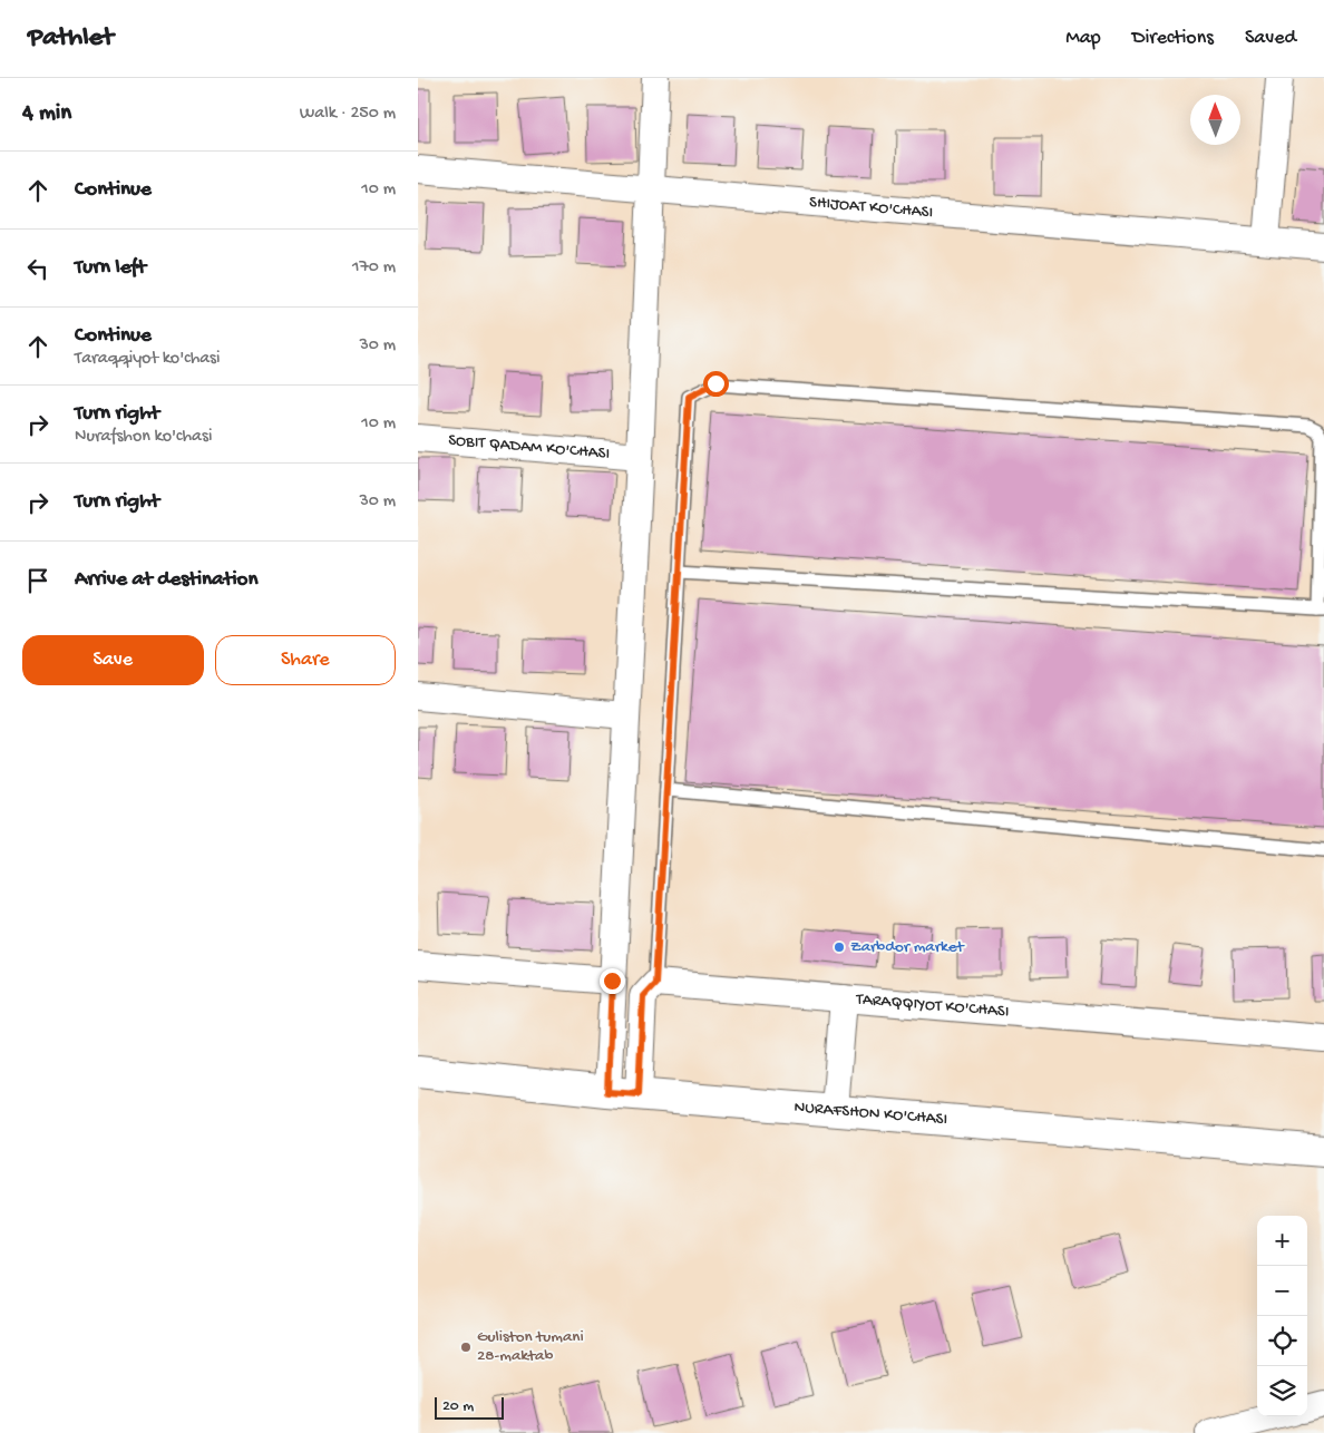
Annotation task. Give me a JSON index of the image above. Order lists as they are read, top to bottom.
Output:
{
  "streets": {
    "street": [
      "SHIJOAT KO'CHASI",
      "SOBIT QADAM KO'CHASI",
      "TARAQQIYOT KO'CHASI",
      "NURAFSHON KO'CHASI"
    ]
  },
  "places": ["Zarbdor market", "Guliston tumani 28-maktab"],
  "scale_bar": "20 m",
  "north": "top",
  "page": {
    "header": "Pathlet",
    "nav": ["Map", "Directions", "Saved"],
    "heading": ["4 min", "Walk · 250 m"],
    "list": [
      ["Continue", "10 m"],
      ["Turn left", "170 m"],
      ["Continue", "Taraqqiyot ko'chasi", "30 m"],
      ["Turn right", "Nurafshon ko'chasi", "10 m"],
      ["Turn right", "30 m"],
      "Arrive at destination"
    ],
    "buttons": ["Save", "Share"],
    "map_buttons": ["+", "−"],
    "scale": "20 m"
  }
}
